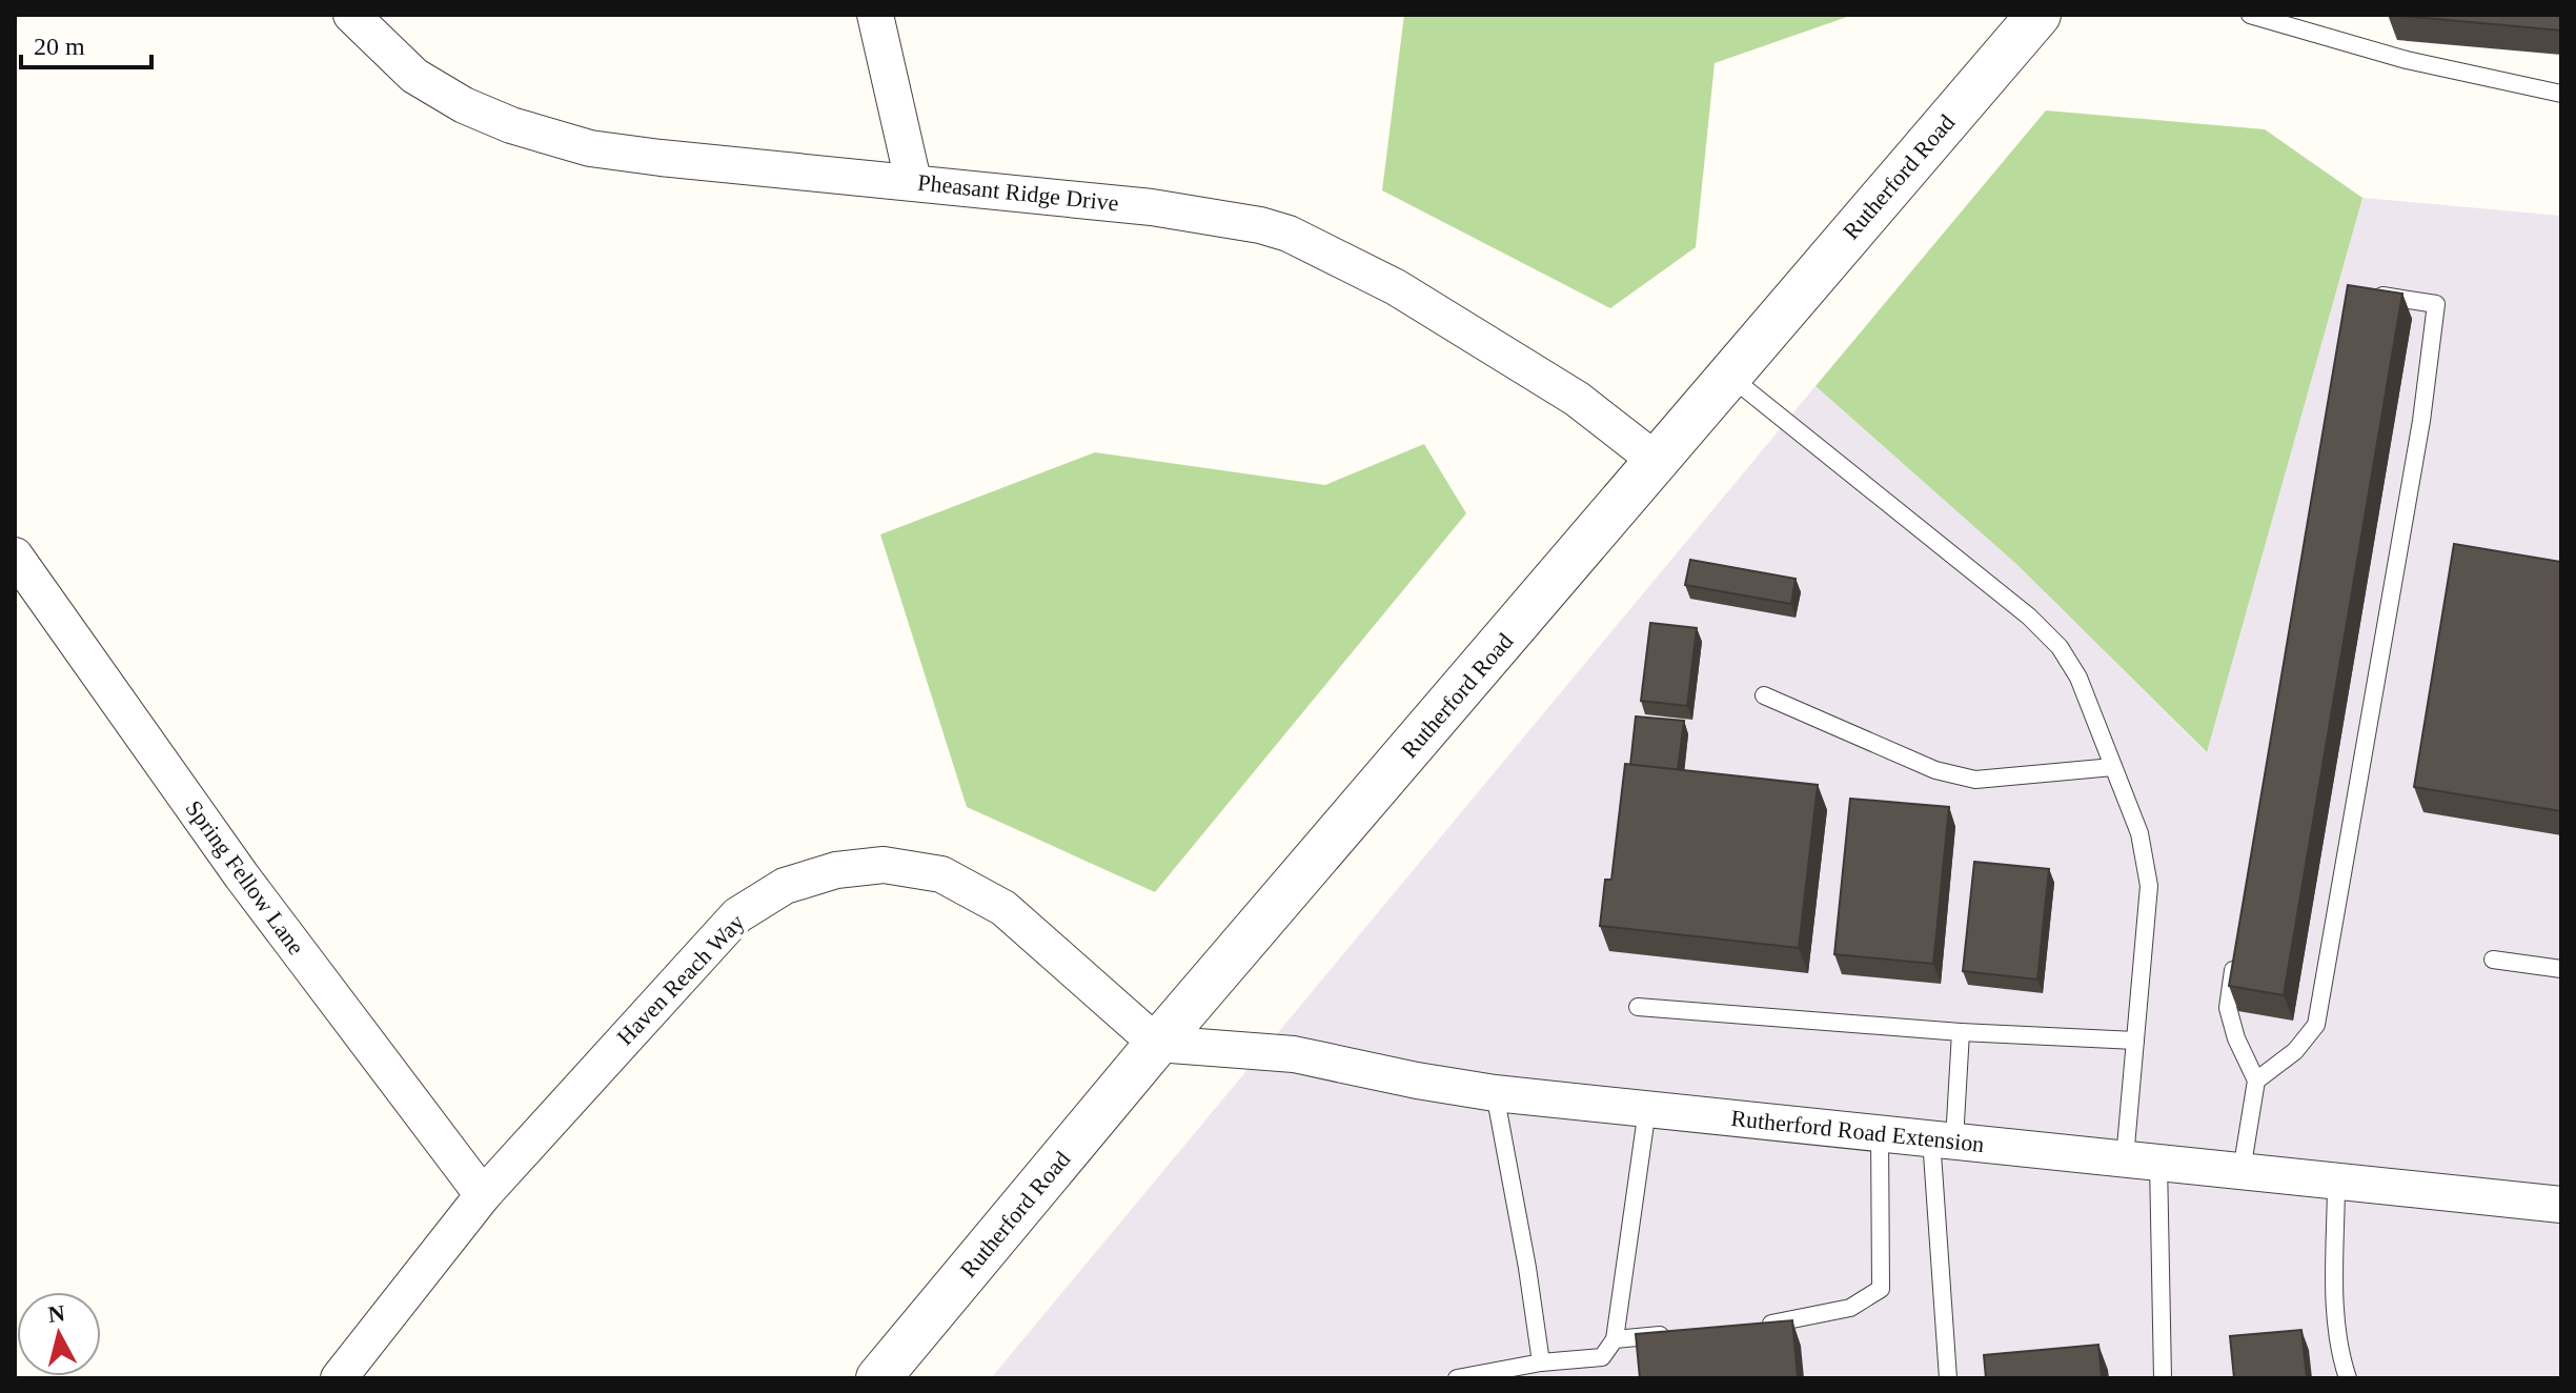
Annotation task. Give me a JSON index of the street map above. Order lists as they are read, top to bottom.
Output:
{
  "streets": {
    "street": [
      "Rutherford Road",
      "Pheasant Ridge Drive",
      "Spring Fellow Lane",
      "Haven Reach Way",
      "Rutherford Road Extension"
    ]
  },
  "crossings": [
    ["Rutherford Road", "Pheasant Ridge Drive"],
    ["Rutherford Road", "Haven Reach Way"],
    ["Rutherford Road", "Rutherford Road Extension"],
    ["Spring Fellow Lane", "Haven Reach Way"],
    ["Haven Reach Way", "Rutherford Road Extension"]
  ],
  "scale_bar": "20 m",
  "north": "top"
}
